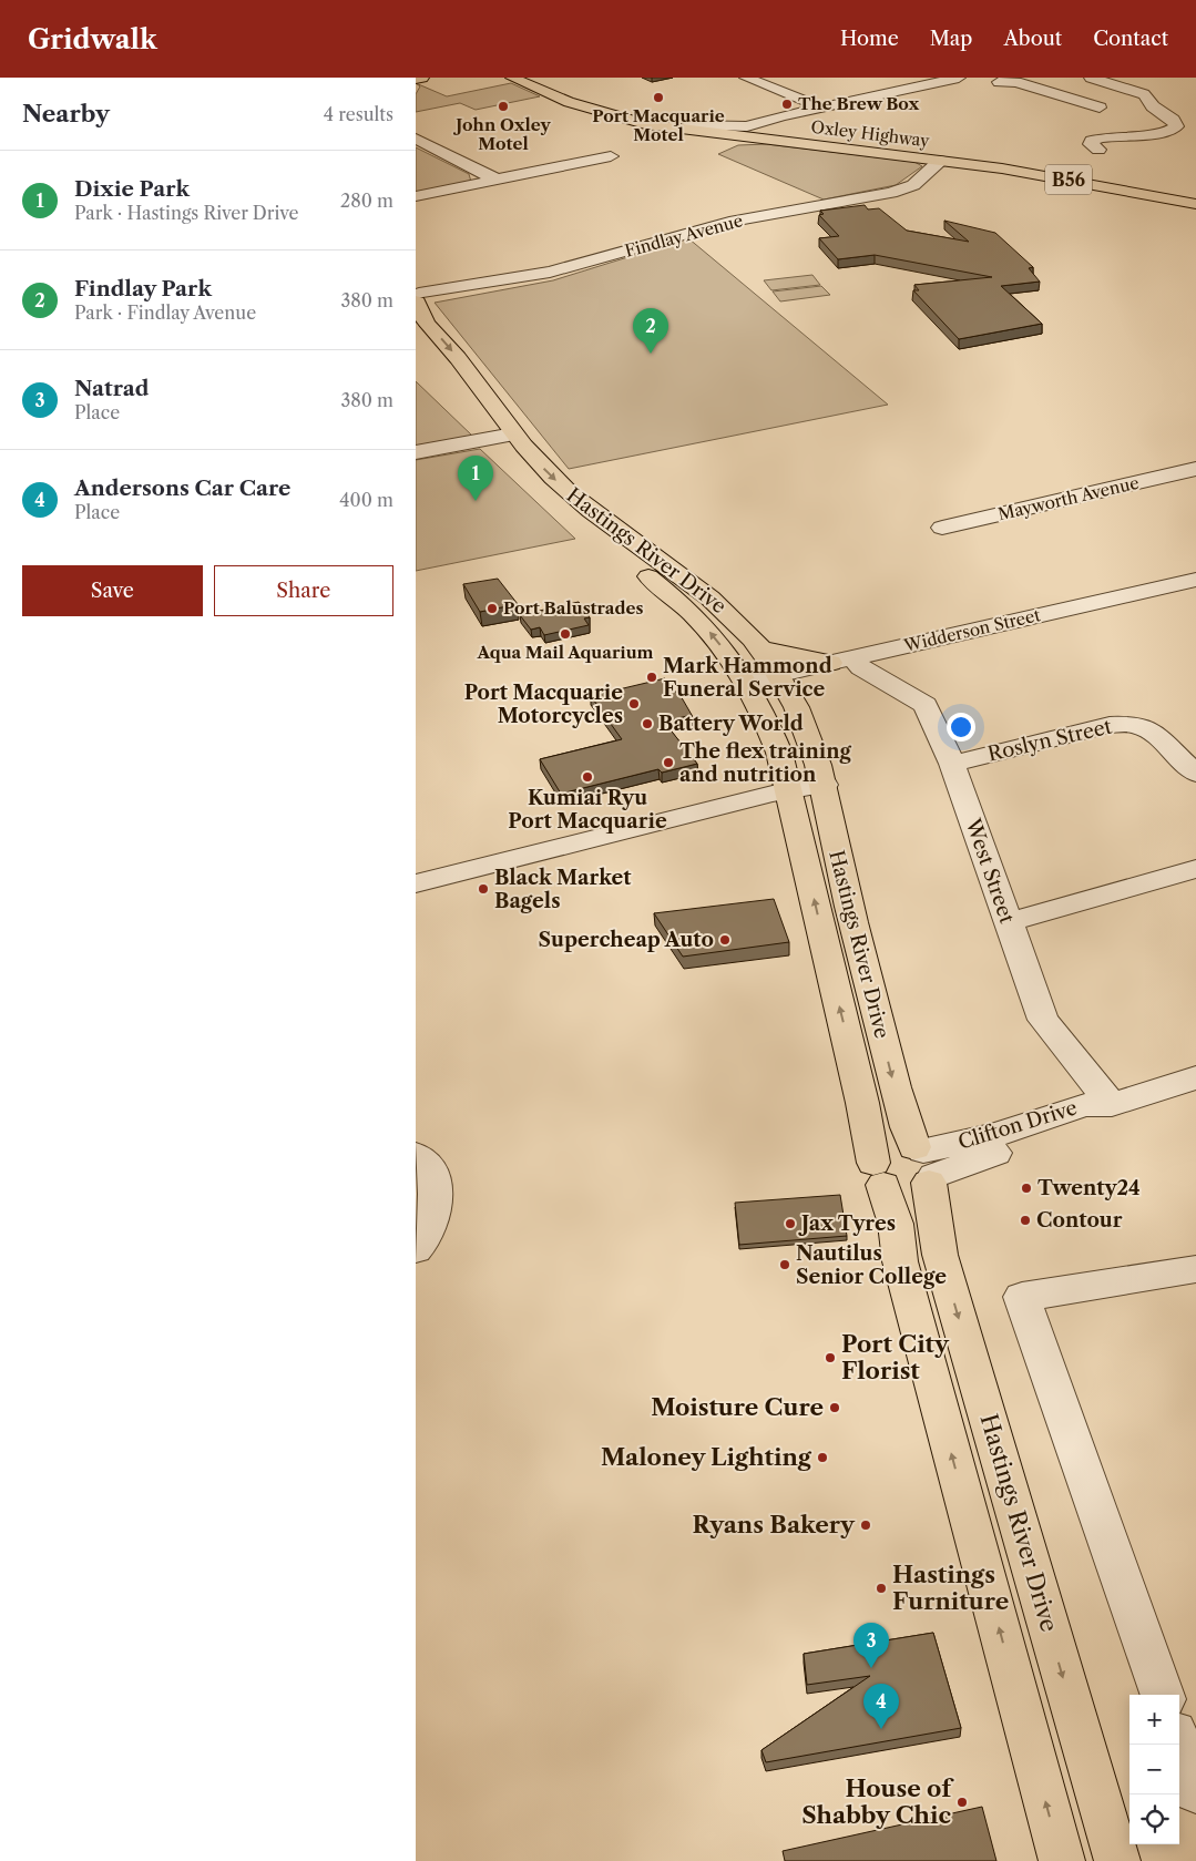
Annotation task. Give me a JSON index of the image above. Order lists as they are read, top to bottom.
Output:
{
  "streets": {
    "main road": ["Oxley Highway", "B56", "Hastings River Drive"],
    "street": [
      "Findlay Avenue",
      "Mayworth Avenue",
      "Widderson Street",
      "Roslyn Street",
      "West Street",
      "Clifton Drive"
    ]
  },
  "crossings": [
    ["Oxley Highway", "Findlay Avenue"],
    ["Findlay Avenue", "Hastings River Drive"],
    ["Hastings River Drive", "Widderson Street"],
    ["Hastings River Drive", "Clifton Drive"],
    ["Widderson Street", "West Street"],
    ["Roslyn Street", "West Street"],
    ["West Street", "Clifton Drive"]
  ],
  "places": [
    "Port Macquarie Motel",
    "The Brew Box",
    "John Oxley Motel",
    "Port Balustrades",
    "Aqua Mail Aquarium",
    "Mark Hammond Funeral Service",
    "Port Macquarie Motorcycles",
    "Battery World",
    "The flex training and nutrition",
    "Kumiai Ryu Port Macquarie",
    "Black Market Bagels",
    "Supercheap Auto",
    "Twenty24",
    "Contour",
    "Jax Tyres",
    "Nautilus Senior College",
    "Port City Florist",
    "Moisture Cure",
    "Maloney Lighting",
    "Ryans Bakery",
    "Hastings Furniture",
    "House of Shabby Chic"
  ],
  "page": {
    "header": "Gridwalk",
    "nav": [
      "Home",
      "Map",
      "About",
      "Contact"
    ],
    "heading": ["Nearby", "4 results"],
    "list": [
      {
        "mark": "1",
        "name": "Dixie Park",
        "note": "Park · Hastings River Drive",
        "value": "280 m"
      },
      {
        "mark": "2",
        "name": "Findlay Park",
        "note": "Park · Findlay Avenue",
        "value": "380 m"
      },
      {
        "mark": "3",
        "name": "Natrad",
        "note": "Place",
        "value": "380 m"
      },
      {
        "mark": "4",
        "name": "Andersons Car Care",
        "note": "Place",
        "value": "400 m"
      }
    ],
    "pins": [
      "2",
      "1",
      "3",
      "4"
    ],
    "buttons": ["Save", "Share"],
    "map_buttons": ["+", "−"]
  }
}
